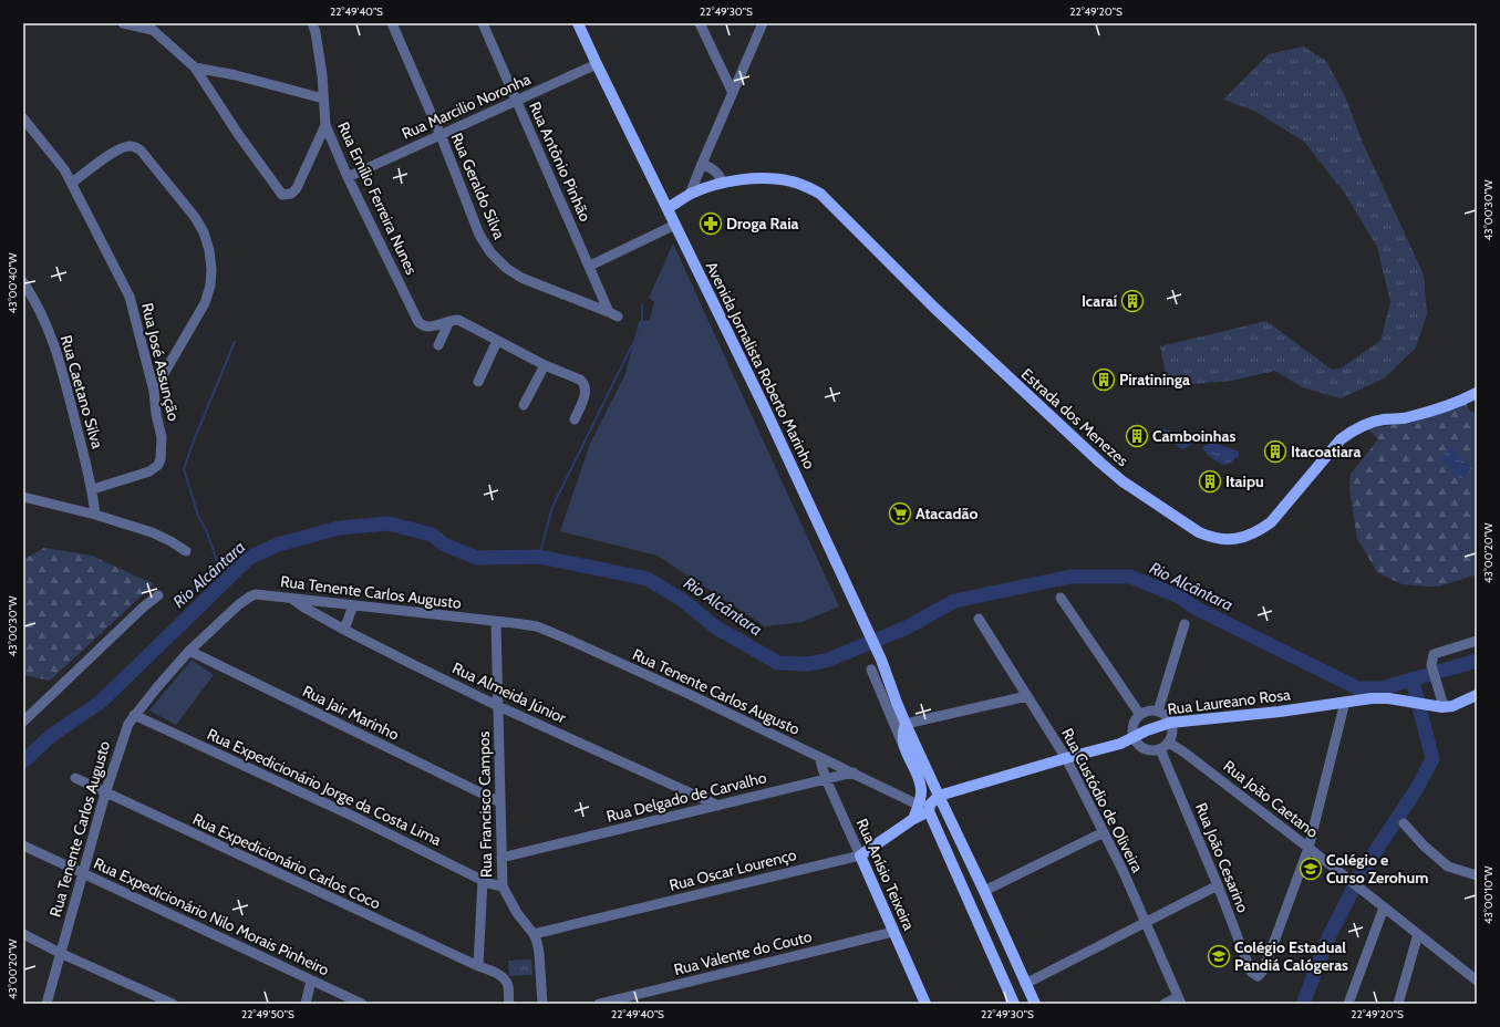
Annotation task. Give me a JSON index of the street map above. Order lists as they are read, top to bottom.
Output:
{
  "streets": {
    "main road": [
      "Avenida Jornalista Roberto Marinho",
      "Estrada dos Menezes",
      "Rua Laureano Rosa",
      "Rua Oscar Lourenço",
      "Rua Anísio Teixeira"
    ],
    "street": [
      "Rua Marcilio Noronha",
      "Rua Antônio Pinhão",
      "Rua Geraldo Silva",
      "Rua Emílio Ferreira Nunes",
      "Rua José Assunção",
      "Rua Caetano Silva",
      "Rua Tenente Carlos Augusto",
      "Rua Almeida Júnior",
      "Rua Jair Marinho",
      "Rua Expedicionário Jorge da Costa Lima",
      "Rua Delgado de Carvalho",
      "Rua João Caetano",
      "Rua Custódio de Oliveira",
      "Rua Francisco Campos",
      "Rua João Cesarino",
      "Rua Expedicionário Carlos Coco",
      "Rua Expedicionário Nilo Morais Pinheiro",
      "Rua Valente do Couto"
    ]
  },
  "crossings": [
    ["Rua Marcilio Noronha", "Rua Antônio Pinhão"],
    ["Rua Marcilio Noronha", "Rua Geraldo Silva"],
    ["Rua Marcilio Noronha", "Rua Emílio Ferreira Nunes"],
    ["Rua Marcilio Noronha", "Avenida Jornalista Roberto Marinho"],
    ["Rua Antônio Pinhão", "Rua Geraldo Silva"],
    ["Rua José Assunção", "Rua Caetano Silva"],
    ["Avenida Jornalista Roberto Marinho", "Estrada dos Menezes"],
    ["Avenida Jornalista Roberto Marinho", "Rua Tenente Carlos Augusto"],
    ["Avenida Jornalista Roberto Marinho", "Rua Laureano Rosa"],
    ["Avenida Jornalista Roberto Marinho", "Rua Oscar Lourenço"],
    ["Rua Tenente Carlos Augusto", "Rua Almeida Júnior"],
    ["Rua Tenente Carlos Augusto", "Rua Jair Marinho"],
    ["Rua Tenente Carlos Augusto", "Rua Expedicionário Jorge da Costa Lima"],
    ["Rua Tenente Carlos Augusto", "Rua Delgado de Carvalho"],
    ["Rua Tenente Carlos Augusto", "Rua Francisco Campos"],
    ["Rua Tenente Carlos Augusto", "Rua Expedicionário Carlos Coco"],
    ["Rua Tenente Carlos Augusto", "Rua Anísio Teixeira"],
    ["Rua Tenente Carlos Augusto", "Rua Expedicionário Nilo Morais Pinheiro"],
    ["Rua Almeida Júnior", "Rua Delgado de Carvalho"],
    ["Rua Almeida Júnior", "Rua Francisco Campos"],
    ["Rua Laureano Rosa", "Rua Custódio de Oliveira"],
    ["Rua Jair Marinho", "Rua Francisco Campos"],
    ["Rua Expedicionário Jorge da Costa Lima", "Rua Francisco Campos"],
    ["Rua Delgado de Carvalho", "Rua Francisco Campos"],
    ["Rua Delgado de Carvalho", "Rua Anísio Teixeira"],
    ["Rua João Caetano", "Rua João Cesarino"],
    ["Rua Francisco Campos", "Rua Expedicionário Carlos Coco"],
    ["Rua Francisco Campos", "Rua Oscar Lourenço"],
    ["Rua Oscar Lourenço", "Rua Anísio Teixeira"],
    ["Rua Anísio Teixeira", "Rua Valente do Couto"]
  ],
  "water": ["Rio Alcântara"],
  "places": {
    "pharmacy": ["Droga Raia"],
    "building": [
      "Icaraí",
      "Piratininga",
      "Camboinhas",
      "Itacoatiara",
      "Itaipu"
    ],
    "supermarket": ["Atacadão"],
    "school or university": ["Colégio e Curso Zerohum", "Colégio Estadual Pandiá Calógeras"]
  },
  "coordinates": [
    "22°49'40\"S",
    "22°49'30\"S",
    "22°49'20\"S",
    "43°00'30\"W",
    "43°00'40\"W",
    "43°00'20\"W",
    "43°00'10\"W",
    "22°49'50\"S"
  ]
}
